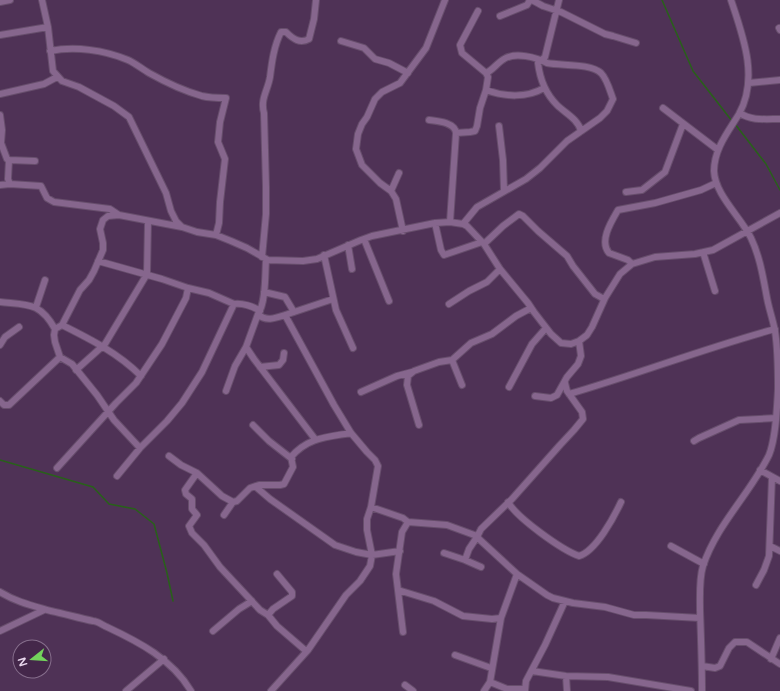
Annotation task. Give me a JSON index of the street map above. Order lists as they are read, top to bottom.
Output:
{
  "north": "left"
}
